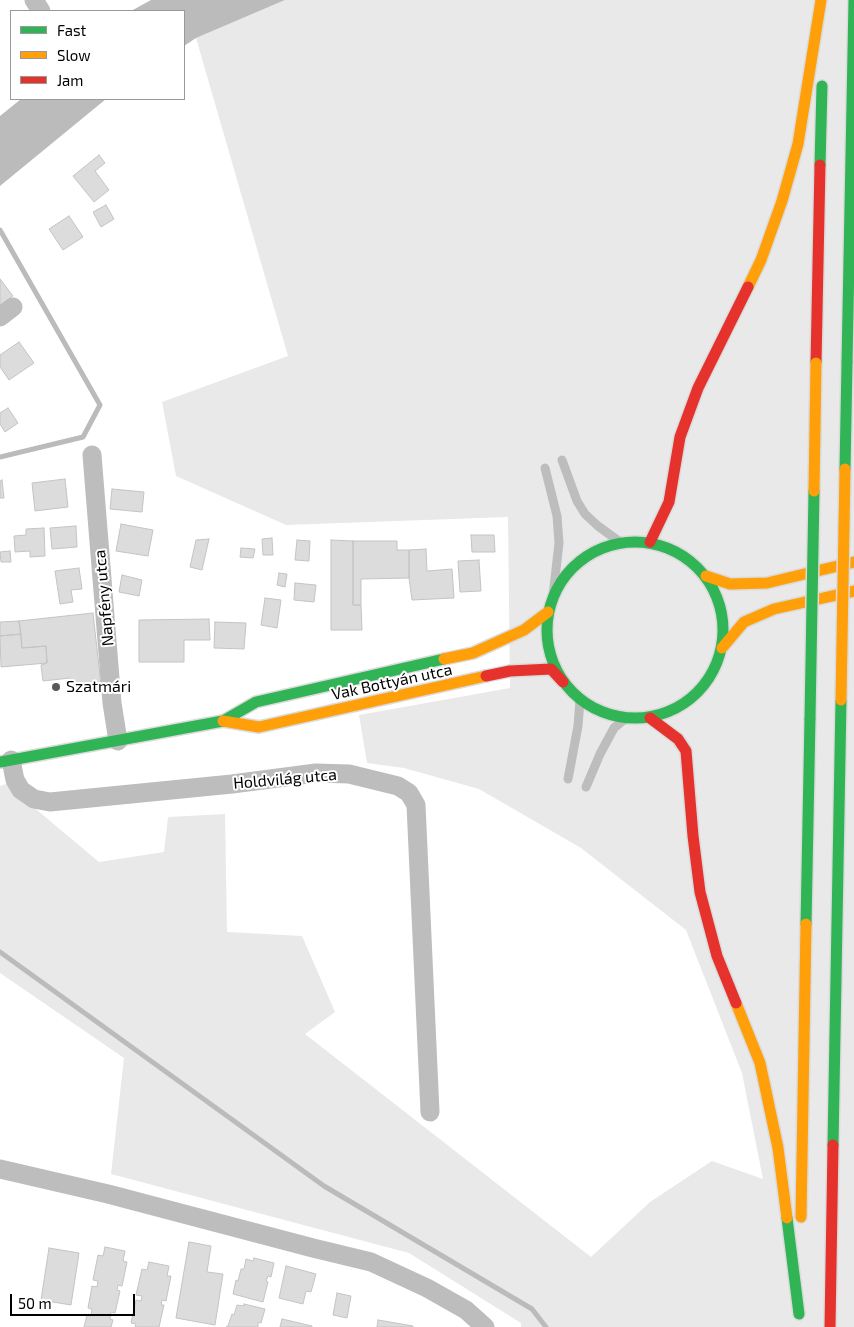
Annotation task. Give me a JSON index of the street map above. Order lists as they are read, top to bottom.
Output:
{
  "streets": {
    "main road": ["Vak Bottyán utca"],
    "street": ["Napfény utca", "Holdvilág utca"]
  },
  "crossings": [
    ["Napfény utca", "Vak Bottyán utca"],
    ["Vak Bottyán utca", "Holdvilág utca"]
  ],
  "places": ["Szatmári"],
  "legend": ["Fast", "Slow", "Jam"],
  "scale_bar": "50 m"
}
